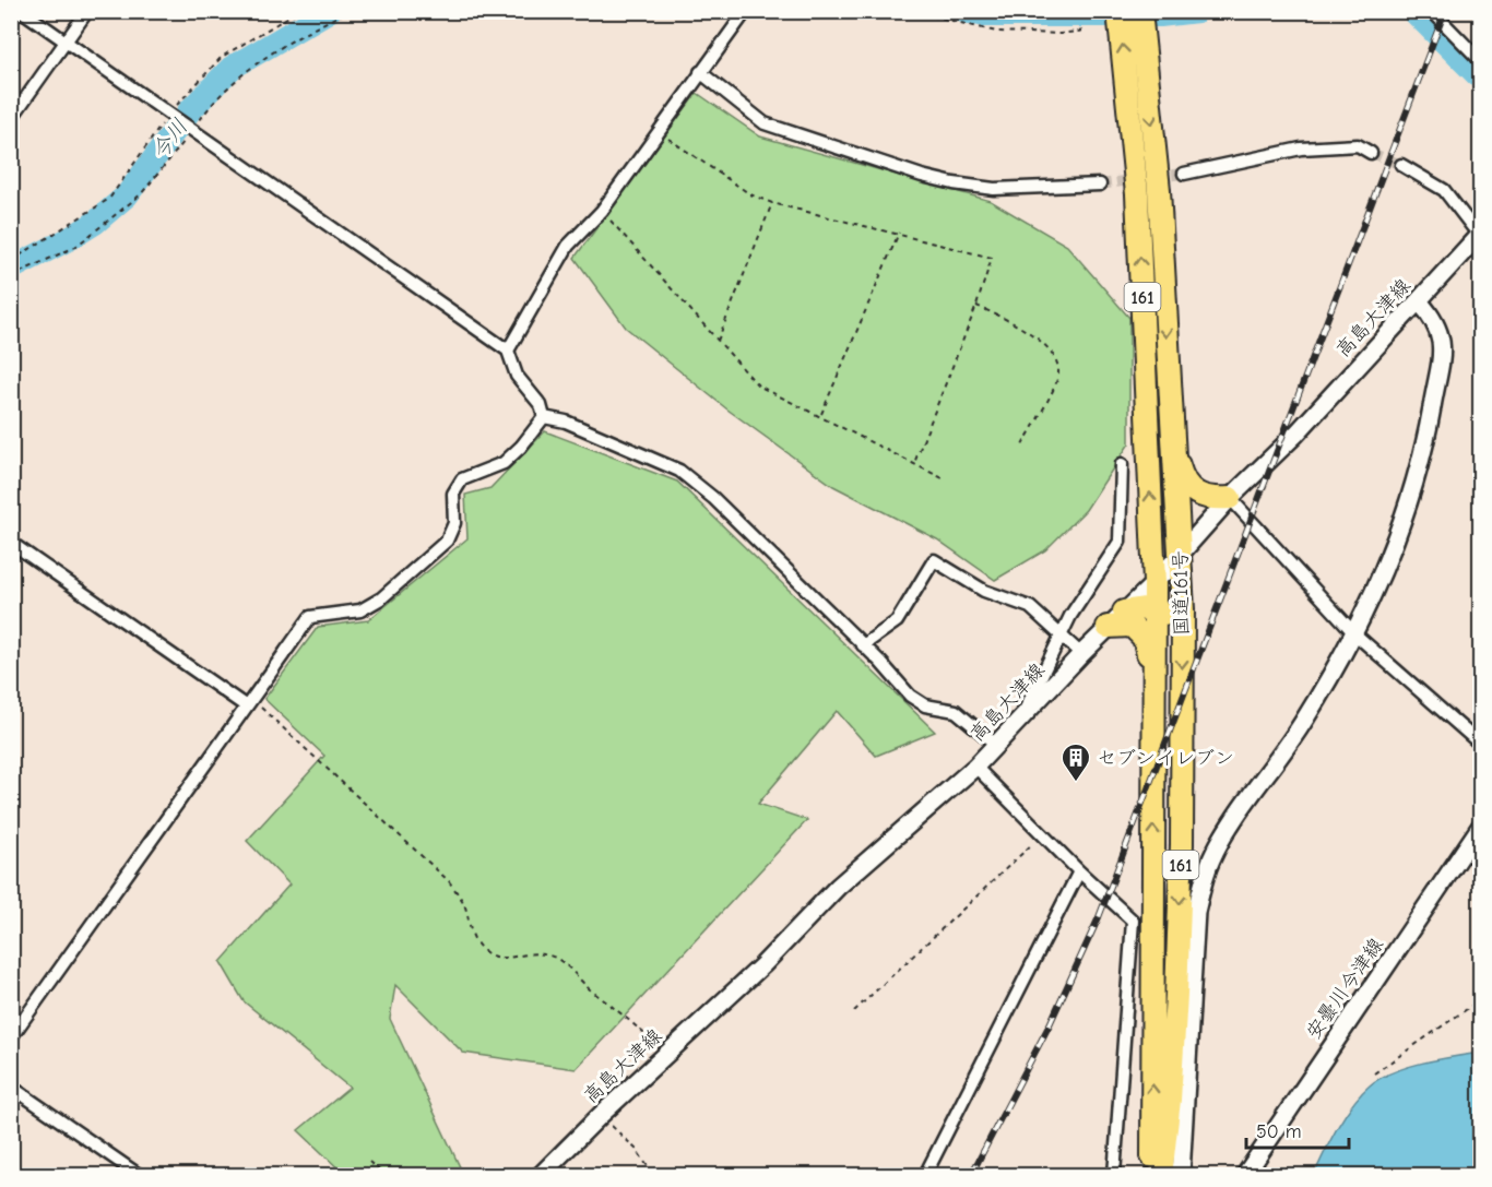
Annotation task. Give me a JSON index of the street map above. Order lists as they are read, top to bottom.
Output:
{
  "streets": {
    "highway": ["161", "国道161号"],
    "main road": ["高島大津線", "安曇川今津線"]
  },
  "crossings": [
    ["高島大津線", "国道161号"]
  ],
  "water": ["今川"],
  "places": {
    "building": ["セブンイレブン"]
  },
  "scale_bar": "50 m"
}
